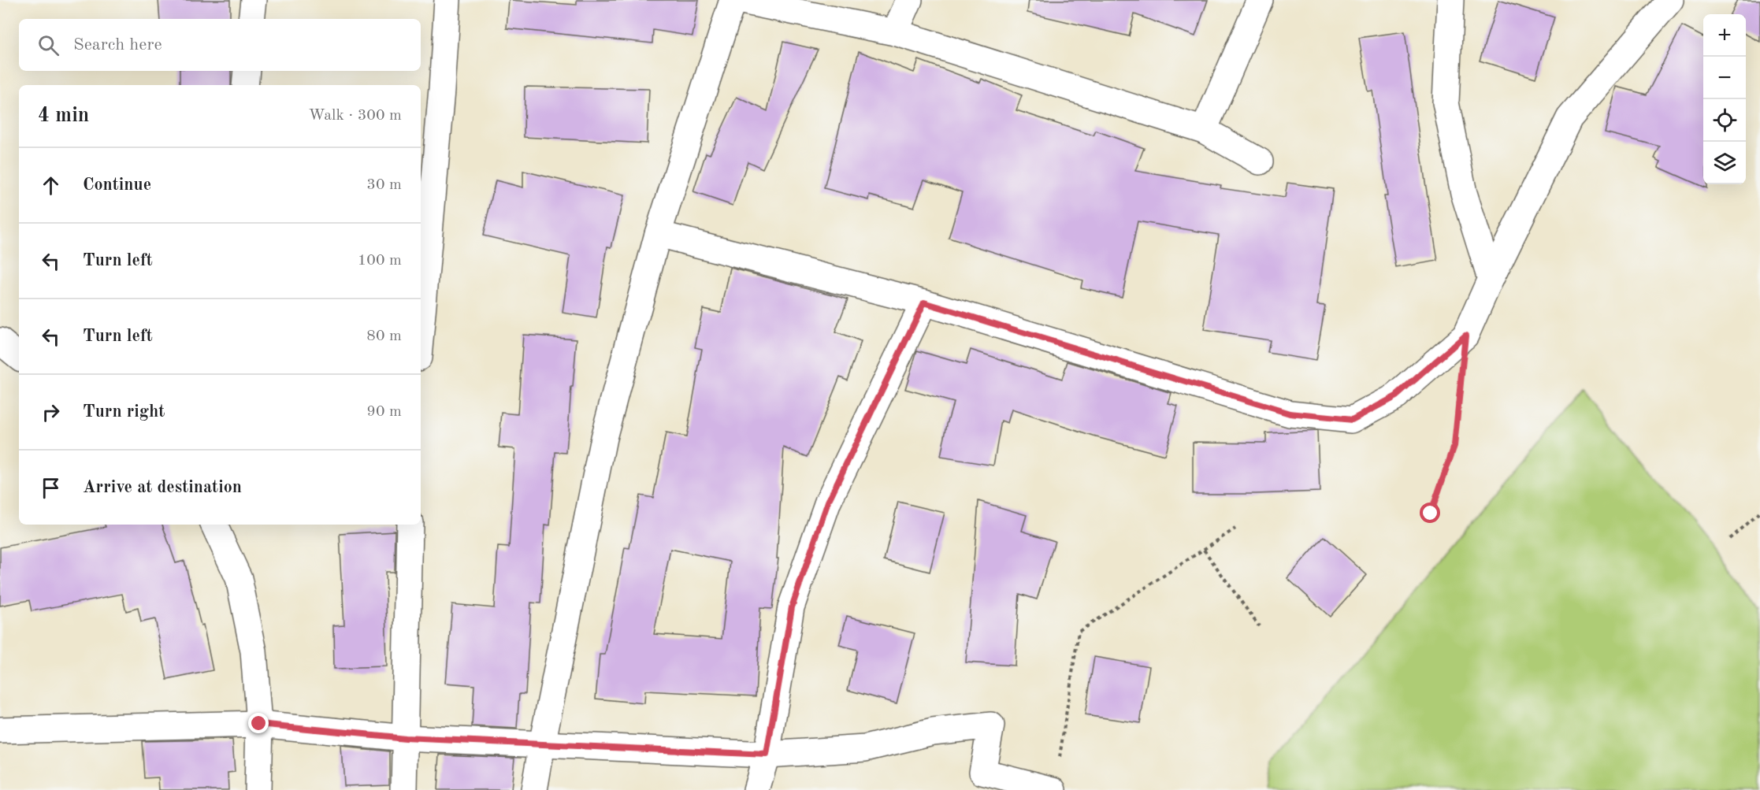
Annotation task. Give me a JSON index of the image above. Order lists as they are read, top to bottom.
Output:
{
  "page": {
    "map_buttons": ["+", "−"],
    "search": "Search here",
    "heading": ["4 min", "Walk · 300 m"],
    "list": [
      ["Continue", "30 m"],
      ["Turn left", "100 m"],
      ["Turn left", "80 m"],
      ["Turn right", "90 m"],
      "Arrive at destination"
    ]
  }
}
